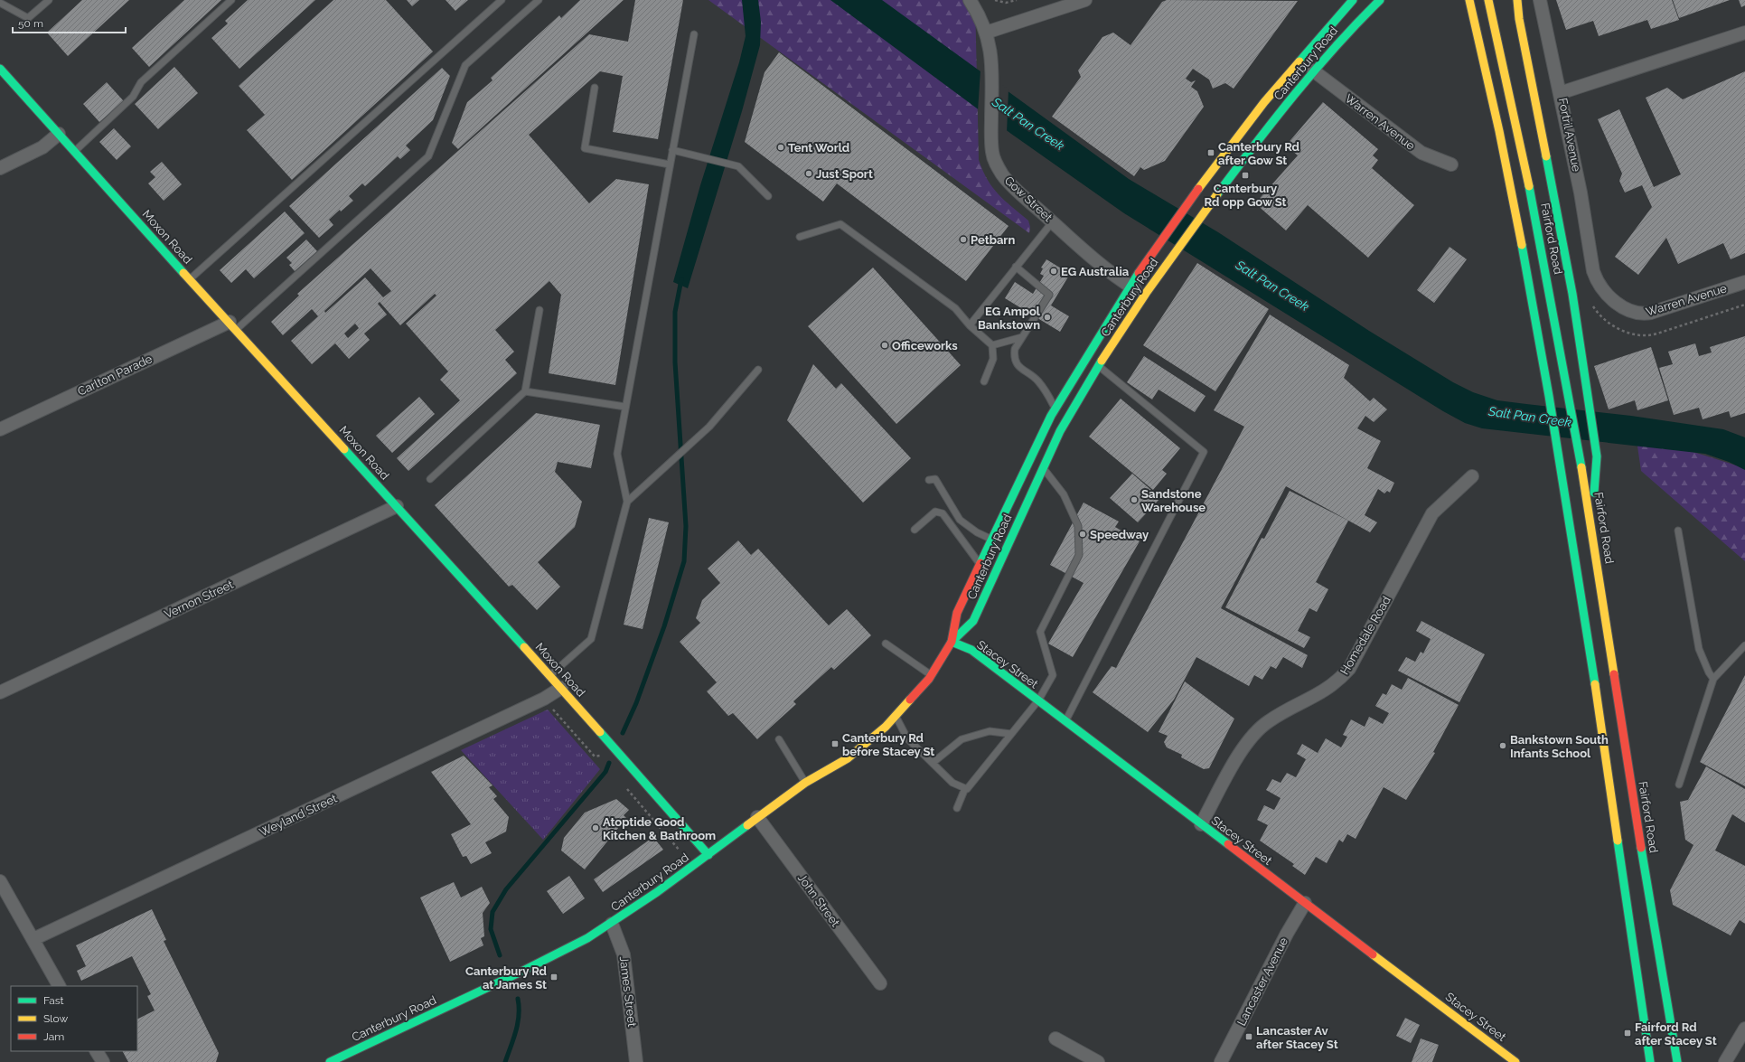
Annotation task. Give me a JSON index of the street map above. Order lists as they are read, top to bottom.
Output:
{
  "streets": {
    "main road": [
      "Canterbury Road",
      "Moxon Road",
      "Fairford Road",
      "Stacey Street"
    ],
    "street": [
      "Warren Avenue",
      "Fortril Avenue",
      "Gow Street",
      "Carlton Parade",
      "Vernon Street",
      "Homedale Road",
      "Weyland Street",
      "John Street",
      "Lancaster Avenue",
      "James Street"
    ]
  },
  "crossings": [
    ["Canterbury Road", "Warren Avenue"],
    ["Canterbury Road", "Gow Street"],
    ["Canterbury Road", "Moxon Road"],
    ["Canterbury Road", "Stacey Street"],
    ["Canterbury Road", "John Street"],
    ["Canterbury Road", "James Street"],
    ["Warren Avenue", "Fortril Avenue"],
    ["Moxon Road", "Carlton Parade"],
    ["Moxon Road", "Vernon Street"],
    ["Moxon Road", "Weyland Street"],
    ["Homedale Road", "Stacey Street"],
    ["Stacey Street", "Lancaster Avenue"]
  ],
  "water": ["Salt Pan Creek"],
  "places": {
    "other": [
      "Tent World",
      "Just Sport",
      "Petbarn",
      "EG Australia",
      "EG Ampol Bankstown",
      "Officeworks",
      "Sandstone Warehouse",
      "Speedway",
      "Bankstown South Infants School",
      "Atoptide Good Kitchen & Bathroom"
    ],
    "transit": [
      "Canterbury Rd after Gow St",
      "Canterbury Rd opp Gow St",
      "Canterbury Rd before Stacey St",
      "Canterbury Rd at James St",
      "Fairford Rd after Stacey St",
      "Lancaster Av after Stacey St"
    ]
  },
  "legend": ["Fast", "Slow", "Jam"],
  "scale_bar": "50 m"
}
